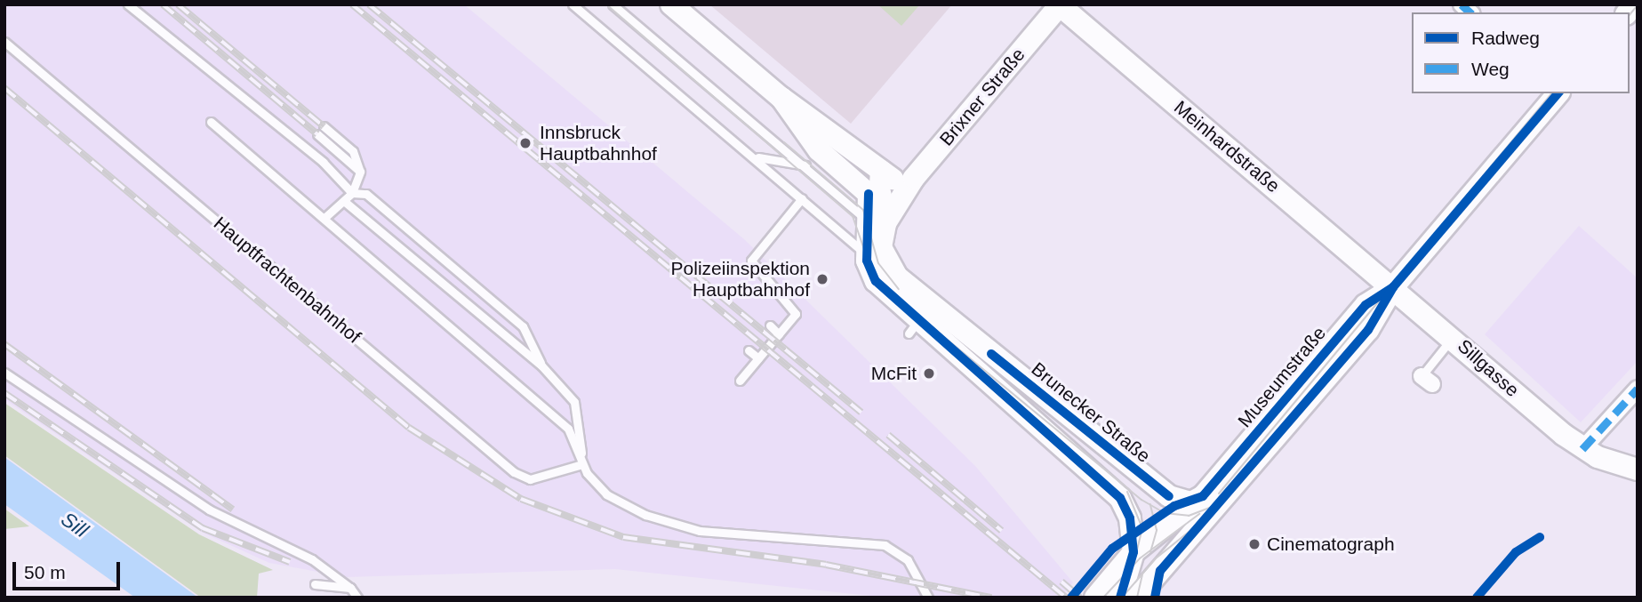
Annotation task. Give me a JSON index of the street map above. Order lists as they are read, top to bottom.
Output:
{
  "streets": {
    "street": [
      "Brixner Straße",
      "Meinhardstraße",
      "Sillgasse",
      "Museumstraße",
      "Brunecker Straße"
    ],
    "lane": ["Hauptfrachtenbahnhof"]
  },
  "crossings": [
    ["Brixner Straße", "Meinhardstraße"],
    ["Brixner Straße", "Brunecker Straße"],
    ["Meinhardstraße", "Sillgasse"],
    ["Meinhardstraße", "Museumstraße"],
    ["Sillgasse", "Museumstraße"]
  ],
  "water": ["Sill"],
  "places": [
    "Innsbruck Hauptbahnhof",
    "Polizeiinspektion Hauptbahnhof",
    "McFit",
    "Cinematograph"
  ],
  "legend": ["Radweg", "Weg"],
  "scale_bar": "50 m"
}
